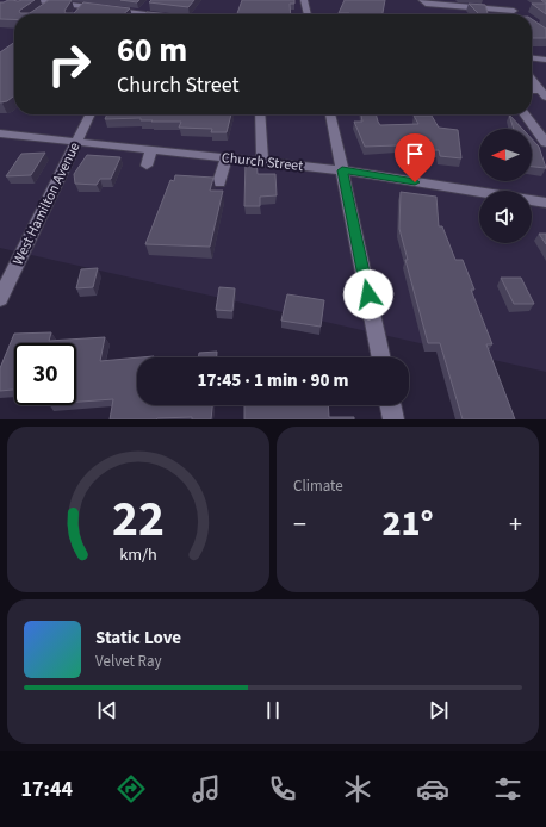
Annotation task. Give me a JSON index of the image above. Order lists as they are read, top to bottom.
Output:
{
  "streets": {
    "street": ["Church Street", "West Hamilton Avenue"]
  },
  "crossings": [
    ["Church Street", "West Hamilton Avenue"]
  ],
  "north": "left",
  "page": {
    "turn": ["60 m", "Church Street"],
    "limit": "30",
    "trip": "17:45 · 1 min · 90 m",
    "tile": "Climate",
    "heat": ["−", "21°", "+"],
    "song": ["Static Love", "Velvet Ray"],
    "tabs": "17:44",
    "gauge": ["22", "km/h"]
  }
}
